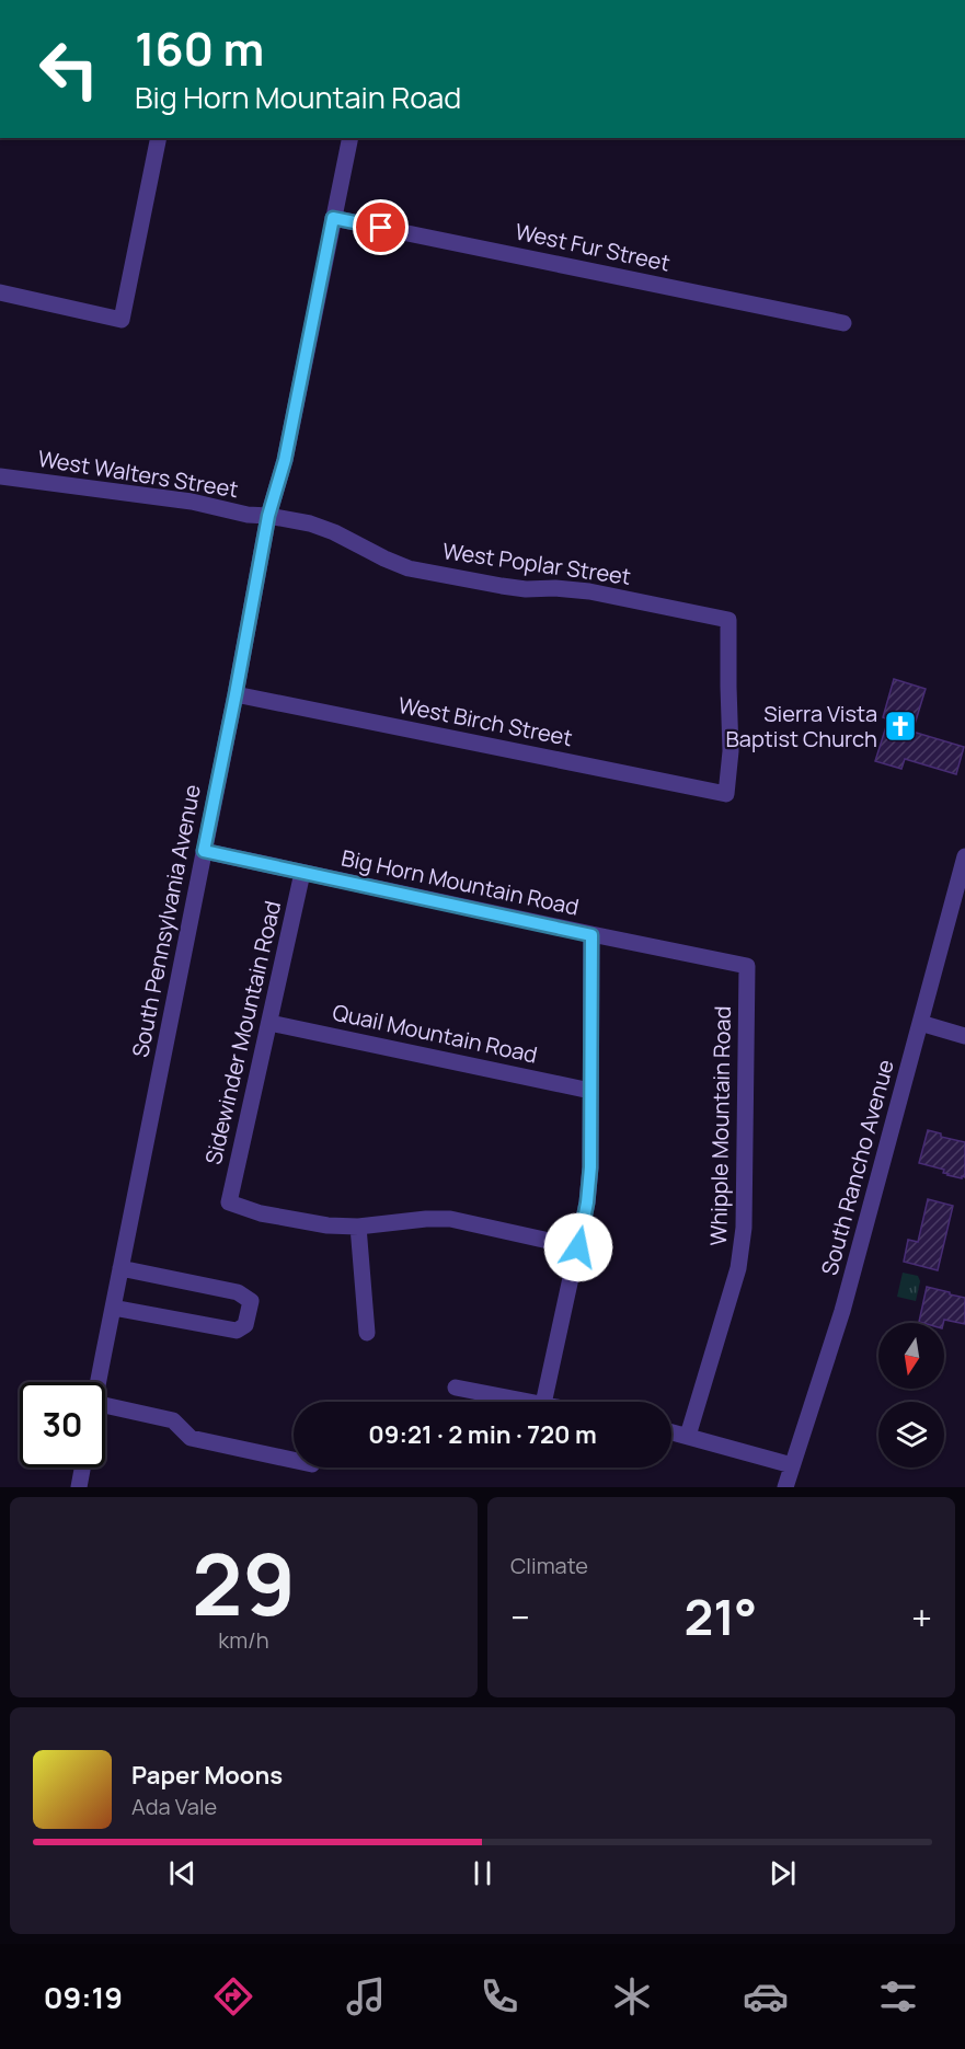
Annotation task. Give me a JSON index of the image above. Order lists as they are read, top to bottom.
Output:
{
  "streets": {
    "street": [
      "West Fur Street",
      "West Walters Street",
      "West Poplar Street",
      "West Birch Street",
      "Big Horn Mountain Road",
      "South Pennsylvania Avenue",
      "Sidewinder Mountain Road",
      "Quail Mountain Road",
      "Whipple Mountain Road",
      "South Rancho Avenue"
    ]
  },
  "crossings": [
    ["West Fur Street", "South Pennsylvania Avenue"],
    ["West Walters Street", "West Poplar Street"],
    ["West Walters Street", "South Pennsylvania Avenue"],
    ["West Poplar Street", "West Birch Street"],
    ["West Poplar Street", "South Pennsylvania Avenue"],
    ["West Birch Street", "South Pennsylvania Avenue"],
    ["Big Horn Mountain Road", "South Pennsylvania Avenue"],
    ["Big Horn Mountain Road", "Sidewinder Mountain Road"],
    ["Big Horn Mountain Road", "Quail Mountain Road"],
    ["Big Horn Mountain Road", "Whipple Mountain Road"],
    ["Sidewinder Mountain Road", "Quail Mountain Road"]
  ],
  "places": {
    "church": ["Sierra Vista Baptist Church"]
  },
  "north": "bottom",
  "page": {
    "turn": ["160 m", "Big Horn Mountain Road"],
    "limit": "30",
    "trip": "09:21 · 2 min · 720 m",
    "tile": [
      ["29", "km/h"],
      "Climate"
    ],
    "heat": ["−", "21°", "+"],
    "song": ["Paper Moons", "Ada Vale"],
    "tabs": "09:19"
  }
}
